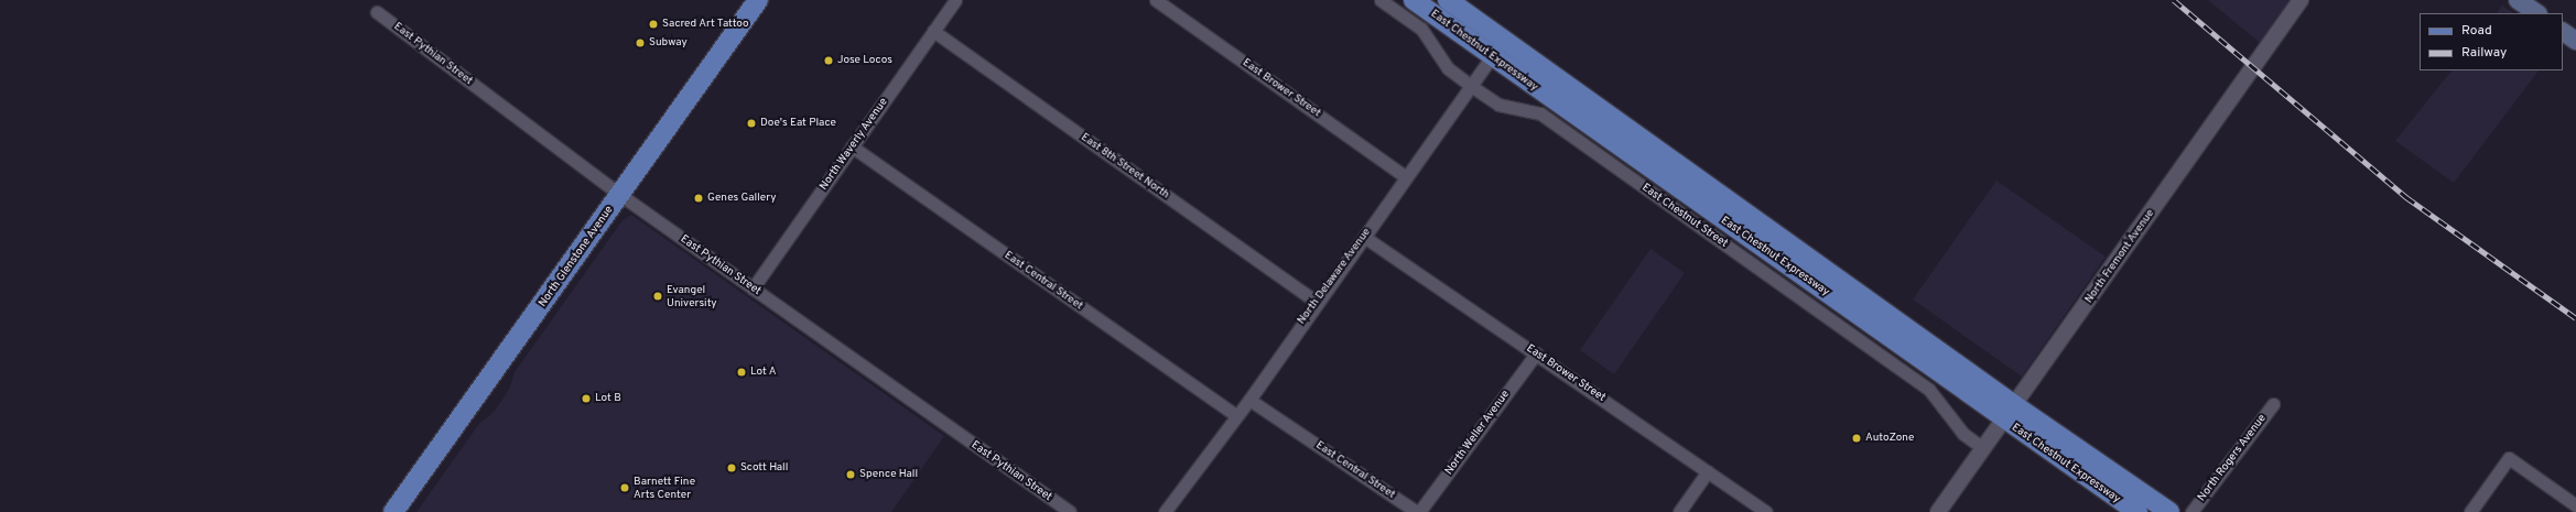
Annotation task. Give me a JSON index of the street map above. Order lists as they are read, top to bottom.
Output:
{
  "streets": {
    "main road": ["East Chestnut Expressway", "North Glenstone Avenue"],
    "street": [
      "East Pythian Street",
      "East Brower Street",
      "North Waverly Avenue",
      "East 8th Street North",
      "East Chestnut Street",
      "North Fremont Avenue",
      "North Delaware Avenue",
      "East Central Street",
      "North Weller Avenue",
      "North Rogers Avenue"
    ]
  },
  "crossings": [
    ["East Chestnut Expressway", "North Fremont Avenue"],
    ["East Chestnut Expressway", "North Delaware Avenue"],
    ["East Pythian Street", "North Waverly Avenue"],
    ["East Pythian Street", "North Glenstone Avenue"],
    ["East Brower Street", "North Delaware Avenue"],
    ["East Brower Street", "North Weller Avenue"],
    ["North Waverly Avenue", "East 8th Street North"],
    ["North Waverly Avenue", "East Central Street"],
    ["East 8th Street North", "North Delaware Avenue"],
    ["East Chestnut Street", "North Fremont Avenue"],
    ["East Chestnut Street", "North Delaware Avenue"],
    ["North Delaware Avenue", "East Central Street"],
    ["East Central Street", "North Weller Avenue"]
  ],
  "places": [
    "Sacred Art Tattoo",
    "Subway",
    "Jose Locos",
    "Doe's Eat Place",
    "Genes Gallery",
    "Evangel University",
    "Lot A",
    "Lot B",
    "AutoZone",
    "Scott Hall",
    "Spence Hall",
    "Barnett Fine Arts Center"
  ],
  "legend": ["Road", "Railway"]
}
